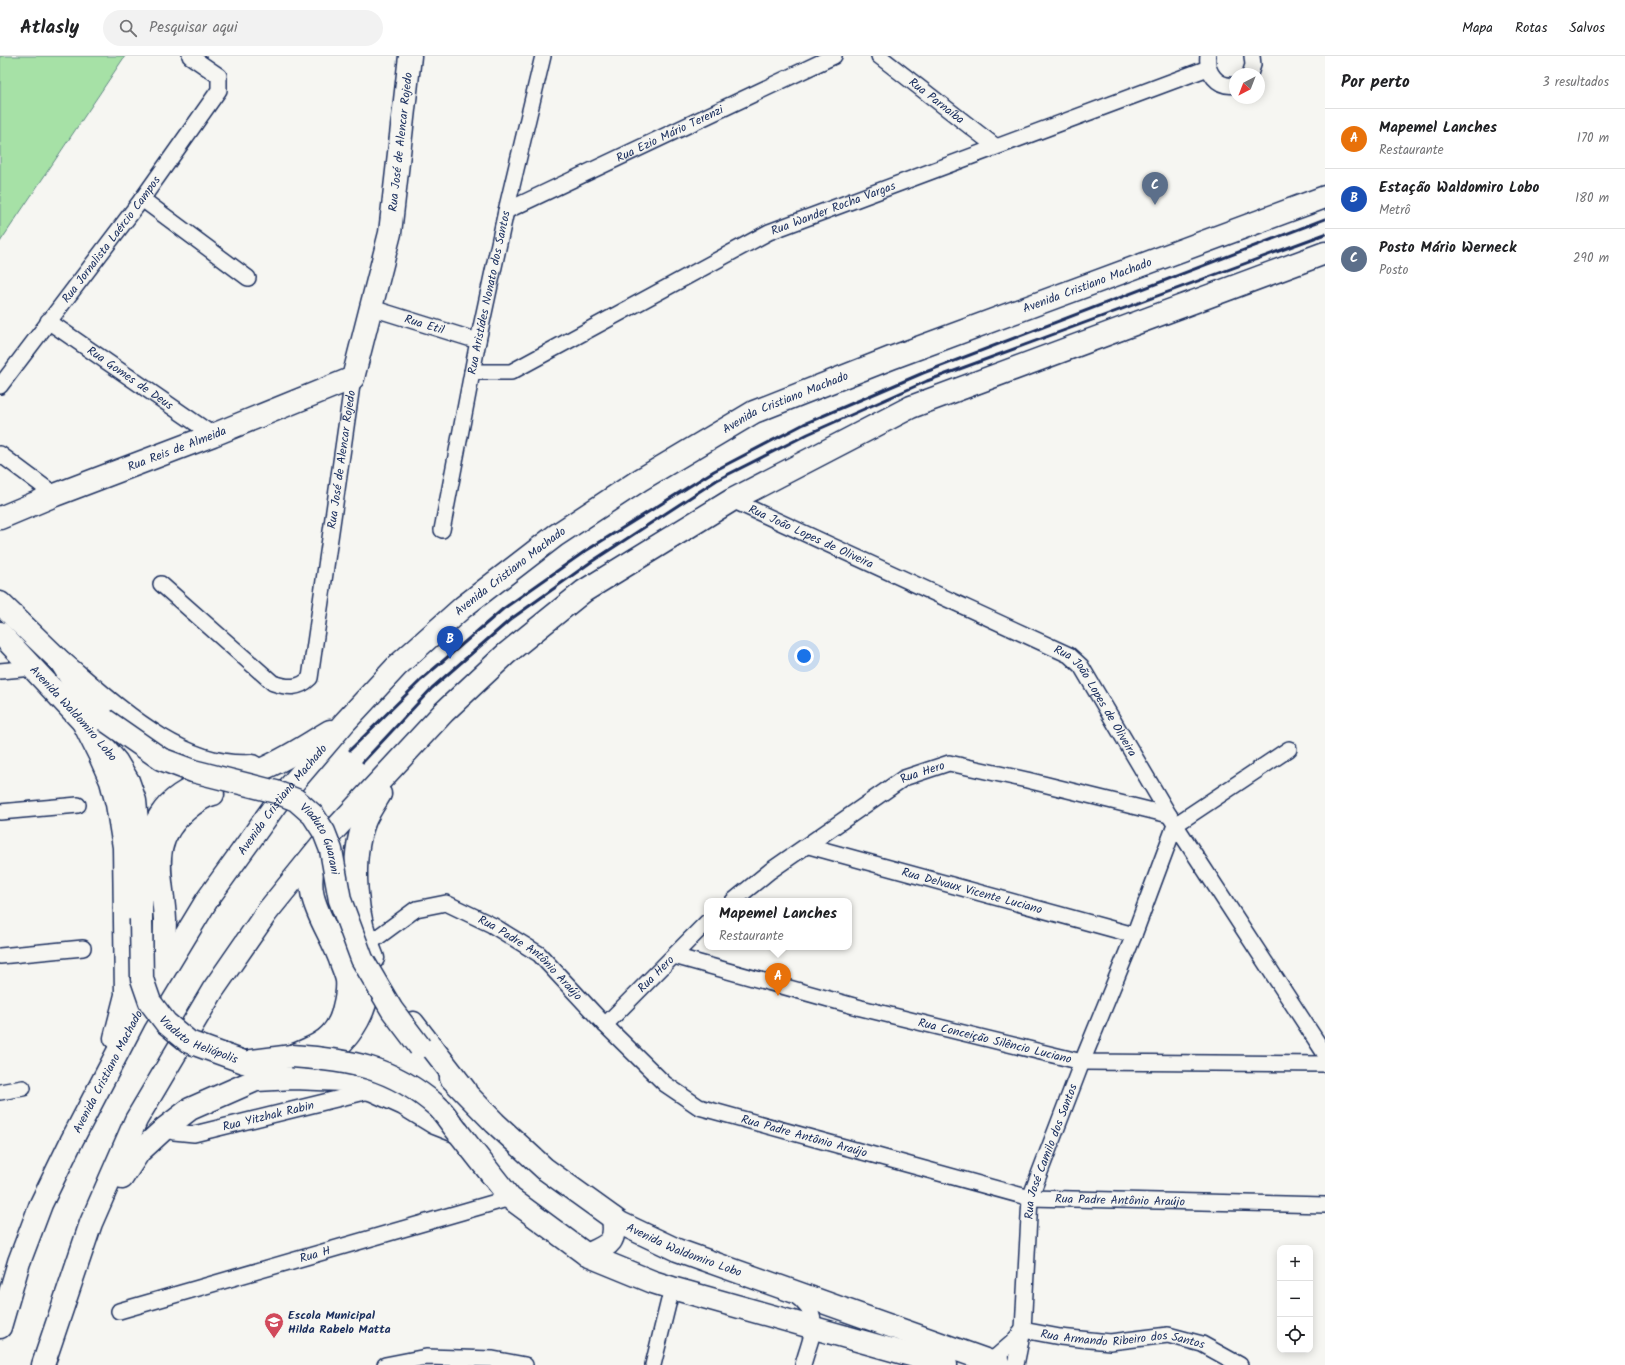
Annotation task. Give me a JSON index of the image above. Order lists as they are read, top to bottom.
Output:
{
  "streets": {
    "main road": [
      "Rua José de Alencar Rojedo",
      "Avenida Cristiano Machado",
      "Rua Reis de Almeida",
      "Avenida Waldomiro Lobo",
      "Viaduto Guarani",
      "Viaduto Heliópolis"
    ],
    "street": [
      "Rua Parnaíba",
      "Rua Ezio Mário Terenzi",
      "Rua Wander Rocha Vargas",
      "Rua Jornalista Laércio Campos",
      "Rua Aristídes Nonato dos Santos",
      "Rua Etil",
      "Rua Gomes de Deus",
      "Rua João Lopes de Oliveira",
      "Rua Hero",
      "Rua Delvaux Vicente Luciano",
      "Rua Padre Antônio Araújo",
      "Rua Conceição Silêncio Luciano",
      "Rua Yitzhak Rabin",
      "Rua José Camilo dos Santos",
      "Rua H",
      "Rua Armando Ribeiro dos Santos"
    ]
  },
  "crossings": [
    ["Rua Parnaíba", "Rua Wander Rocha Vargas"],
    ["Rua Ezio Mário Terenzi", "Rua Aristídes Nonato dos Santos"],
    ["Rua José de Alencar Rojedo", "Rua Etil"],
    ["Rua José de Alencar Rojedo", "Rua Reis de Almeida"],
    ["Rua Wander Rocha Vargas", "Rua Aristídes Nonato dos Santos"],
    ["Rua Jornalista Laércio Campos", "Rua Gomes de Deus"],
    ["Rua Aristídes Nonato dos Santos", "Rua Etil"],
    ["Rua Gomes de Deus", "Rua Reis de Almeida"],
    ["Rua João Lopes de Oliveira", "Rua Hero"],
    ["Rua João Lopes de Oliveira", "Rua José Camilo dos Santos"],
    ["Avenida Waldomiro Lobo", "Viaduto Guarani"],
    ["Avenida Waldomiro Lobo", "Viaduto Heliópolis"],
    ["Rua Hero", "Rua Delvaux Vicente Luciano"],
    ["Rua Hero", "Rua Padre Antônio Araújo"],
    ["Rua Hero", "Rua Conceição Silêncio Luciano"],
    ["Rua Hero", "Rua José Camilo dos Santos"],
    ["Viaduto Guarani", "Rua Padre Antônio Araújo"],
    ["Rua Delvaux Vicente Luciano", "Rua José Camilo dos Santos"],
    ["Rua Padre Antônio Araújo", "Rua José Camilo dos Santos"],
    ["Rua Conceição Silêncio Luciano", "Rua José Camilo dos Santos"],
    ["Rua José Camilo dos Santos", "Rua Armando Ribeiro dos Santos"]
  ],
  "places": {
    "school or university": ["Escola Municipal Hilda Rabelo Matta"]
  },
  "north": "bottom left",
  "page": {
    "header": "Atlasly",
    "search": "Pesquisar aqui",
    "nav": ["Mapa", "Rotas", "Salvos"],
    "heading": ["Por perto", "3 resultados"],
    "list": [
      {
        "mark": "A",
        "name": "Mapemel Lanches",
        "note": "Restaurante",
        "value": "170 m"
      },
      {
        "mark": "B",
        "name": "Estação Waldomiro Lobo",
        "note": "Metrô",
        "value": "180 m"
      },
      {
        "mark": "C",
        "name": "Posto Mário Werneck",
        "note": "Posto",
        "value": "290 m"
      }
    ],
    "pins": ["C", "B", "A"],
    "popup": ["Mapemel Lanches", "Restaurante"],
    "map_buttons": ["+", "−"]
  }
}
